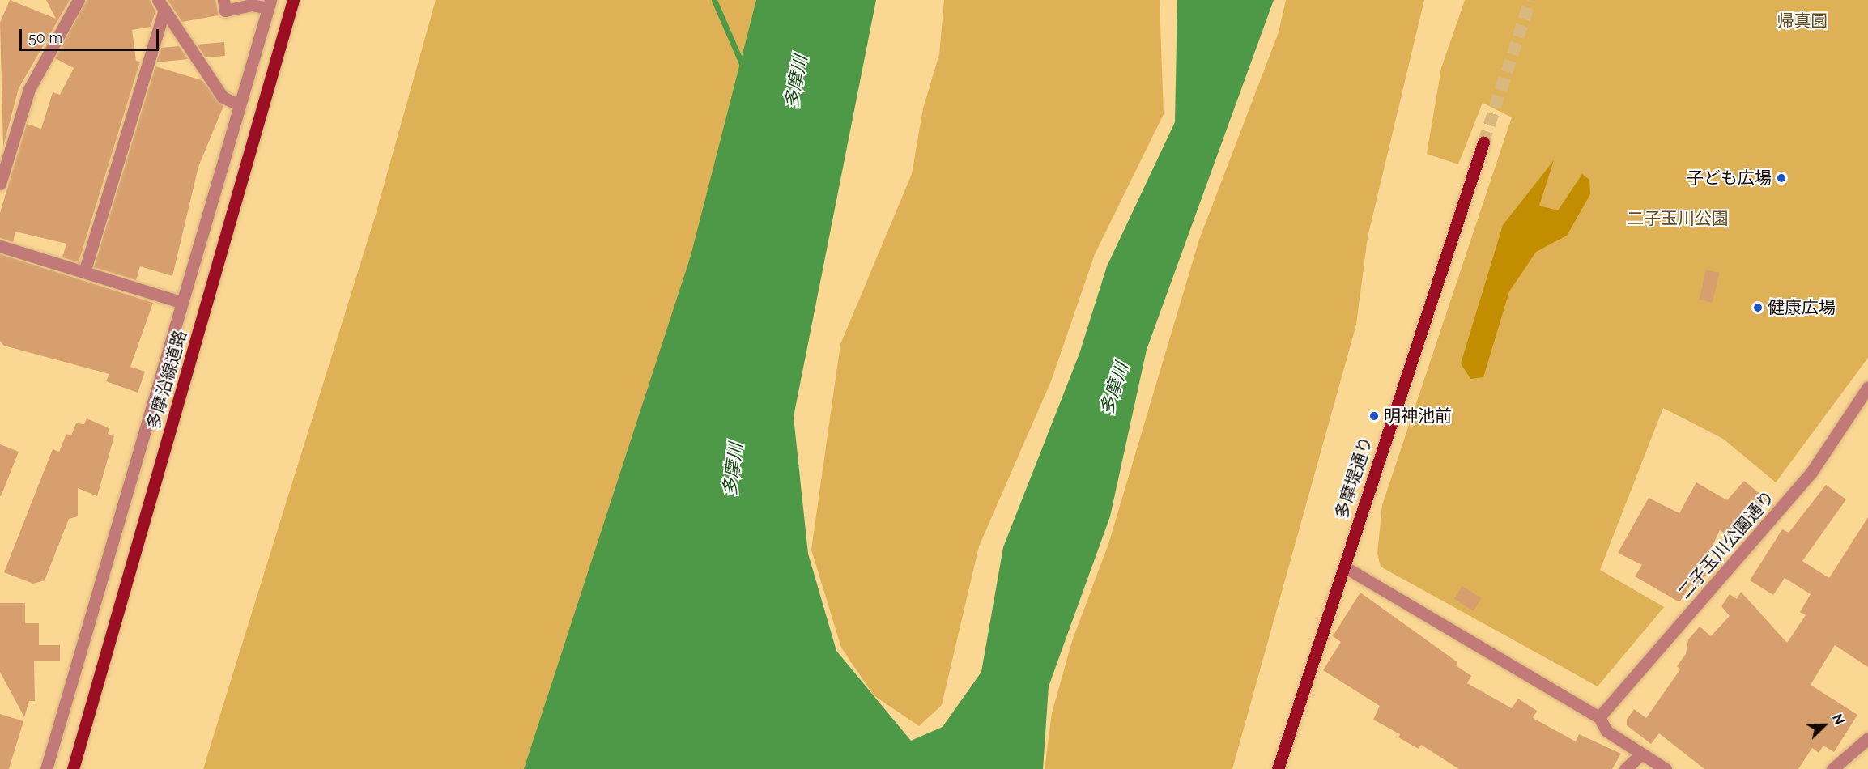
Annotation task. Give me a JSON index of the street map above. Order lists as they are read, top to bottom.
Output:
{
  "streets": {
    "main road": ["多摩沿線道路", "多摩堤通り"],
    "street": ["二子玉川公園通り"]
  },
  "water": ["多摩川"],
  "parks": ["帰真園", "二子玉川公園"],
  "places": ["子ども広場", "健康広場", "明神池前"],
  "scale_bar": "50 m",
  "north": "top right"
}
